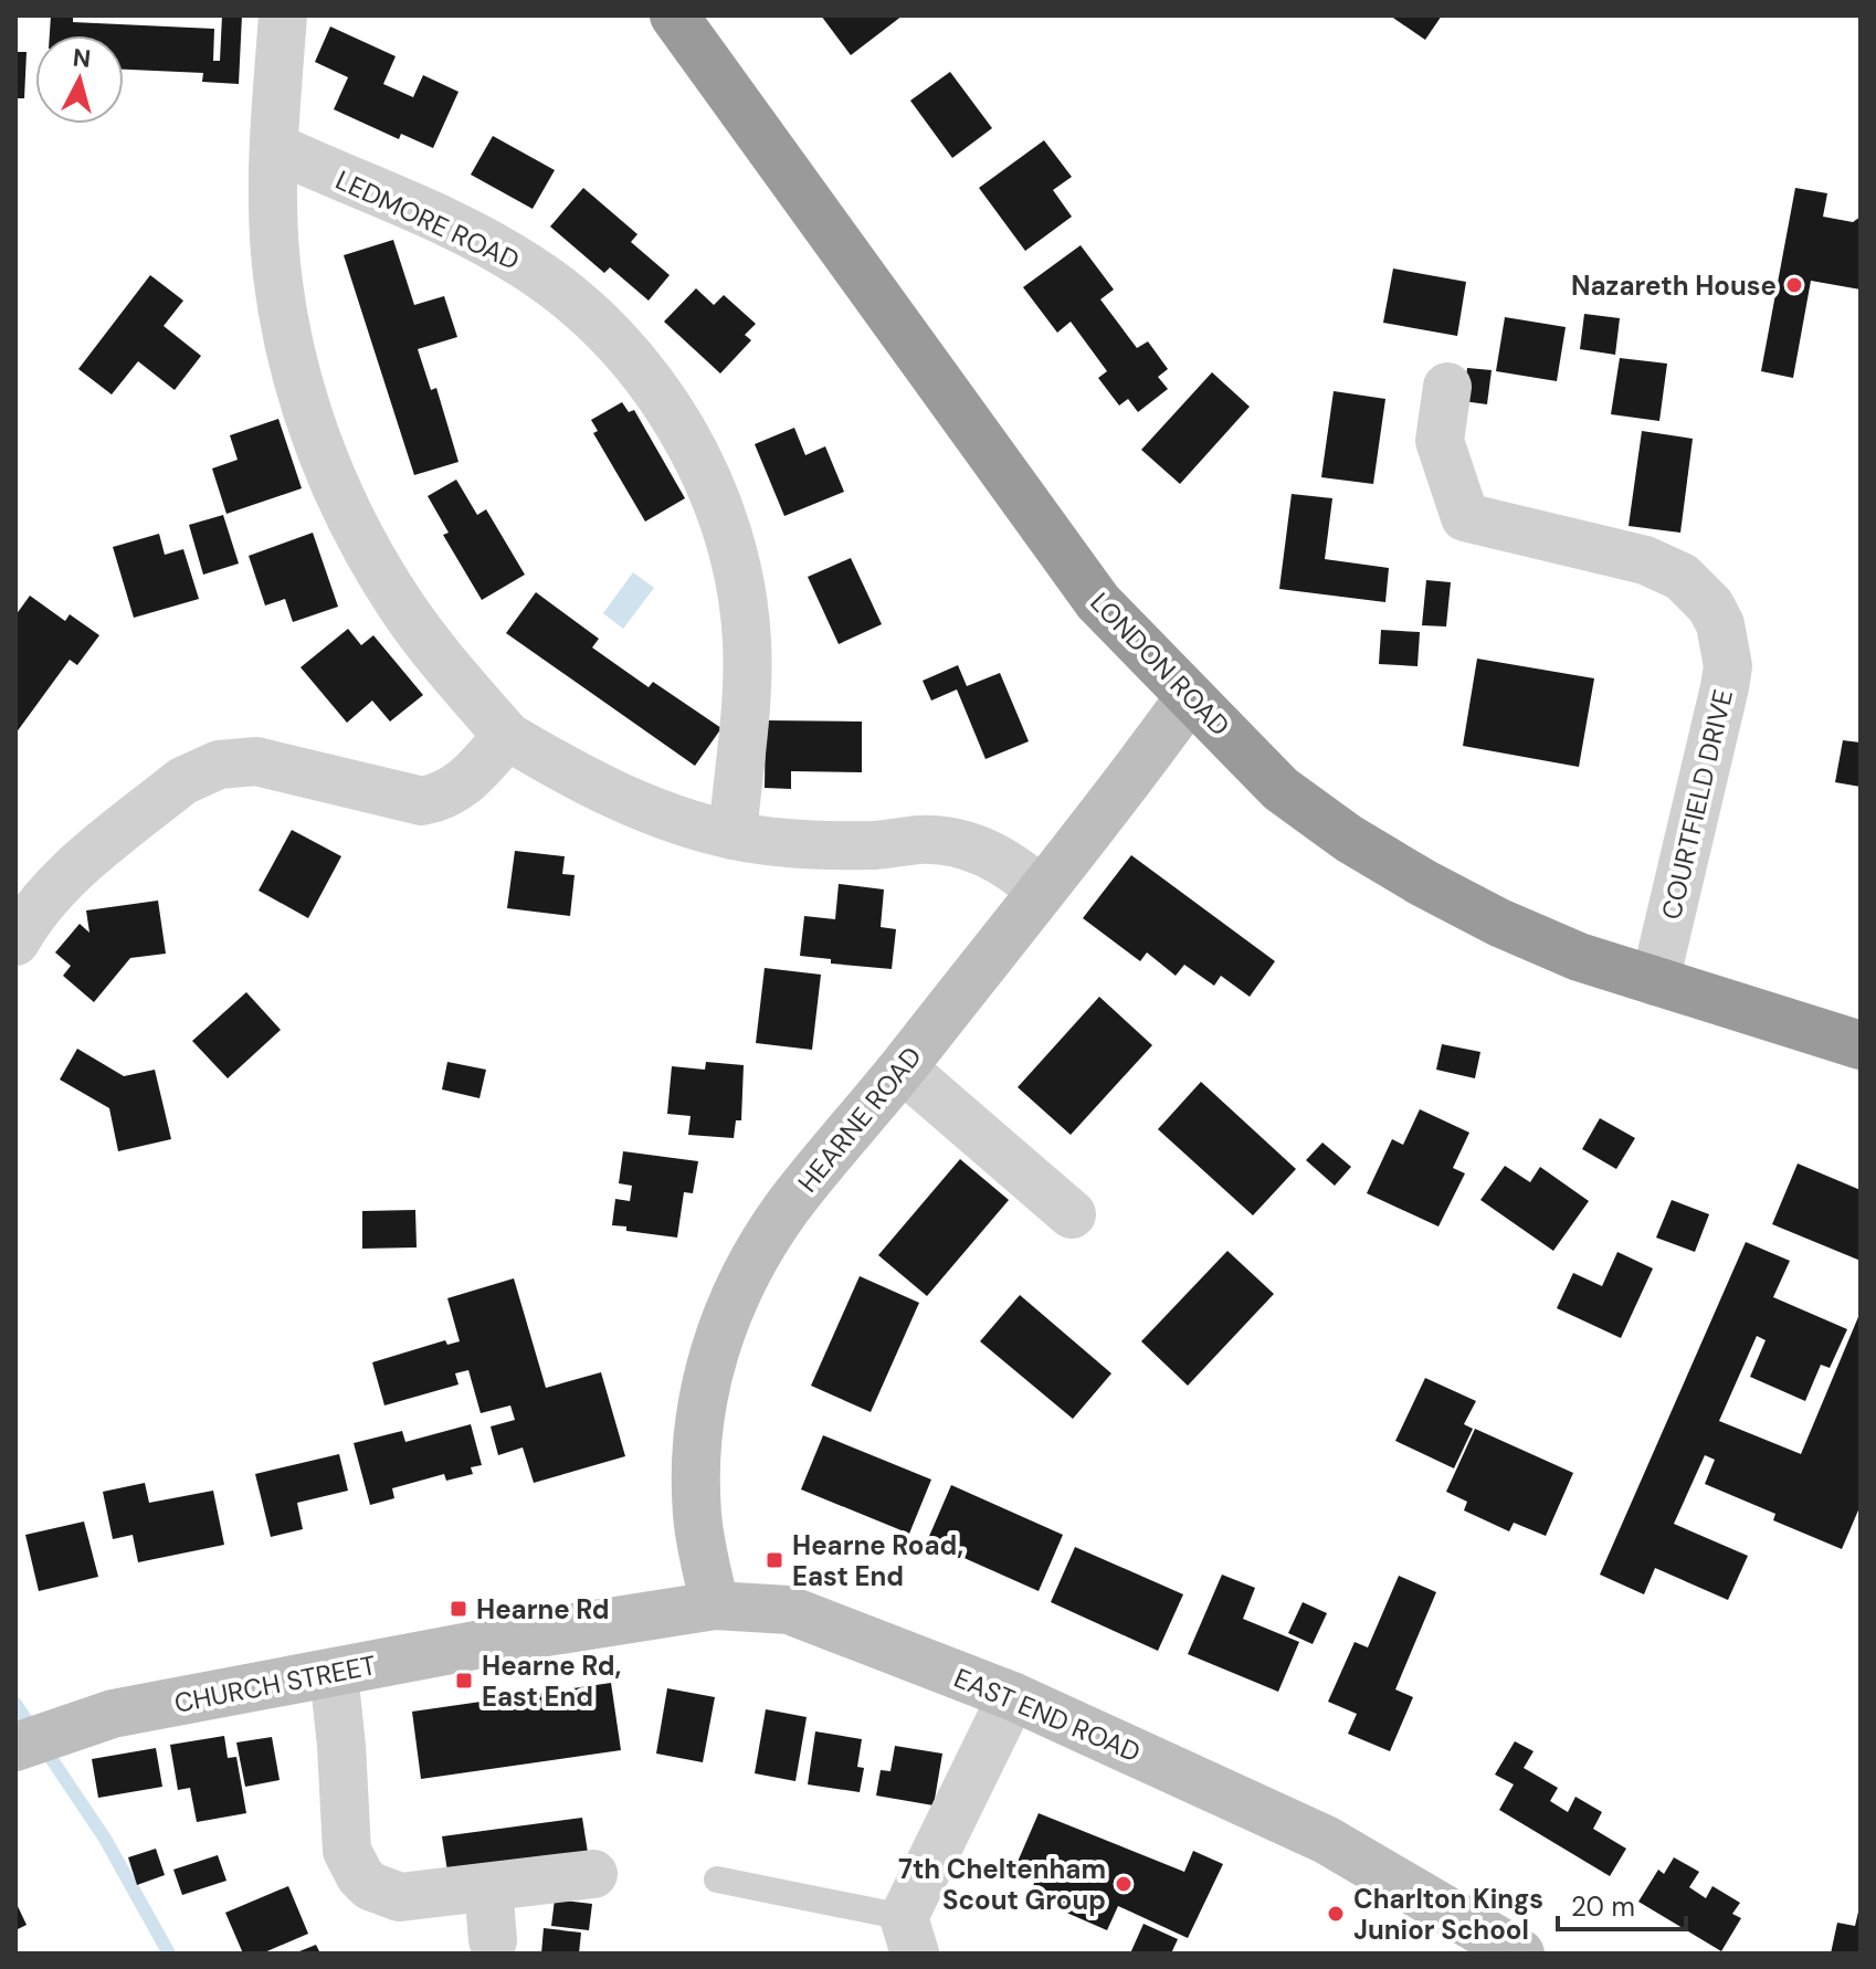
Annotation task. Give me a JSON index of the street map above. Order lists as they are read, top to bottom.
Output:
{
  "streets": {
    "highway": ["LONDON ROAD"],
    "street": [
      "LEDMORE ROAD",
      "COURTFIELD DRIVE",
      "HEARNE ROAD",
      "CHURCH STREET",
      "EAST END ROAD"
    ]
  },
  "crossings": [
    ["LONDON ROAD", "COURTFIELD DRIVE"],
    ["LONDON ROAD", "HEARNE ROAD"],
    ["HEARNE ROAD", "EAST END ROAD"],
    ["CHURCH STREET", "EAST END ROAD"]
  ],
  "places": {
    "other": ["Nazareth House", "7th Cheltenham Scout Group", "Charlton Kings Junior School"],
    "transit": ["Hearne Road, East End", "Hearne Rd", "Hearne Rd, East End"]
  },
  "scale_bar": "20 m",
  "north": "top"
}
